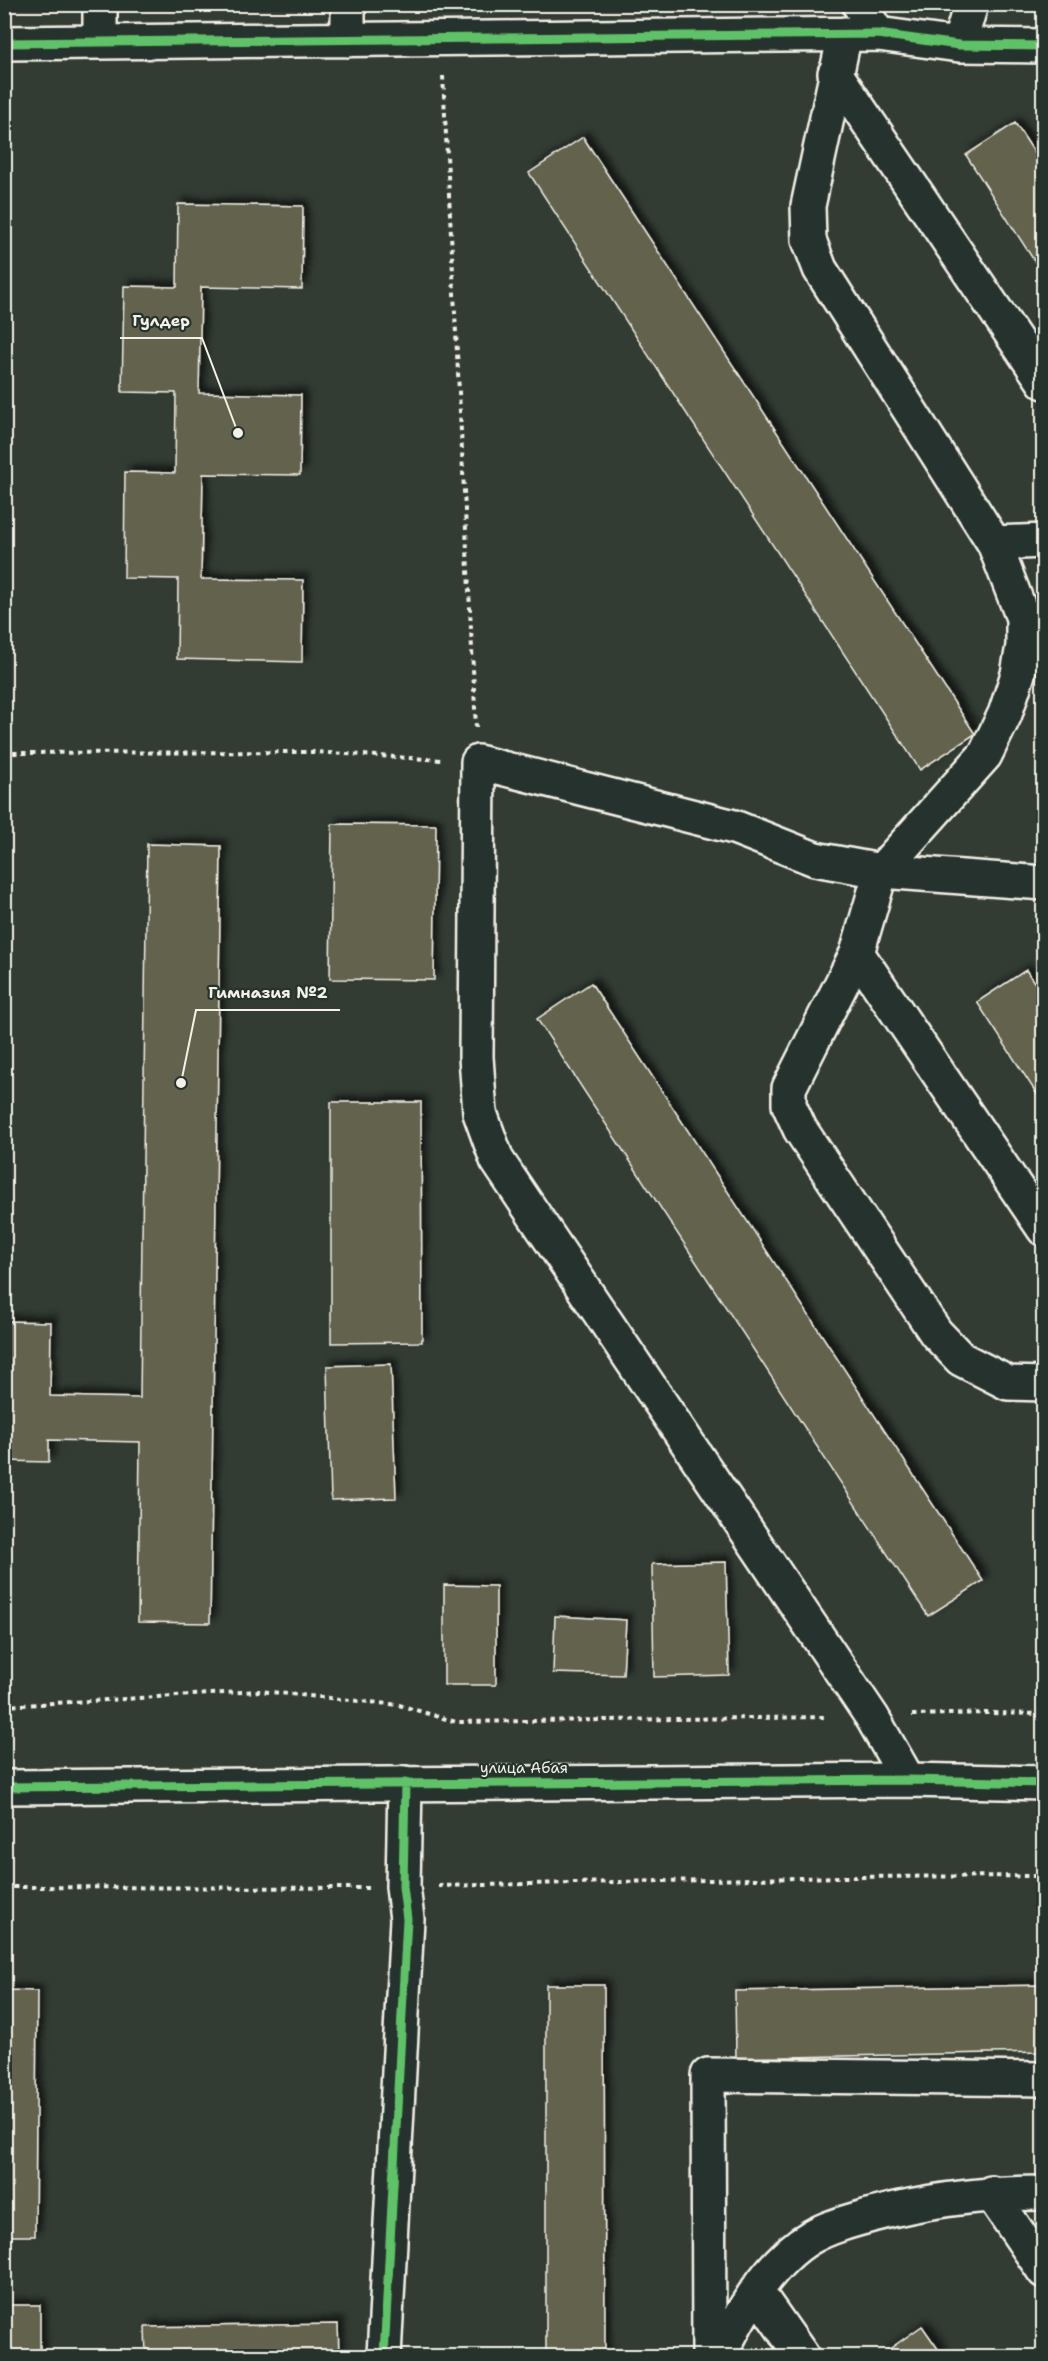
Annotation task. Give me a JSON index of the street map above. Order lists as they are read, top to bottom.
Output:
{
  "streets": {
    "street": ["улица Абая"]
  },
  "places": ["Гулдер", "Гимназия №2"]
}
